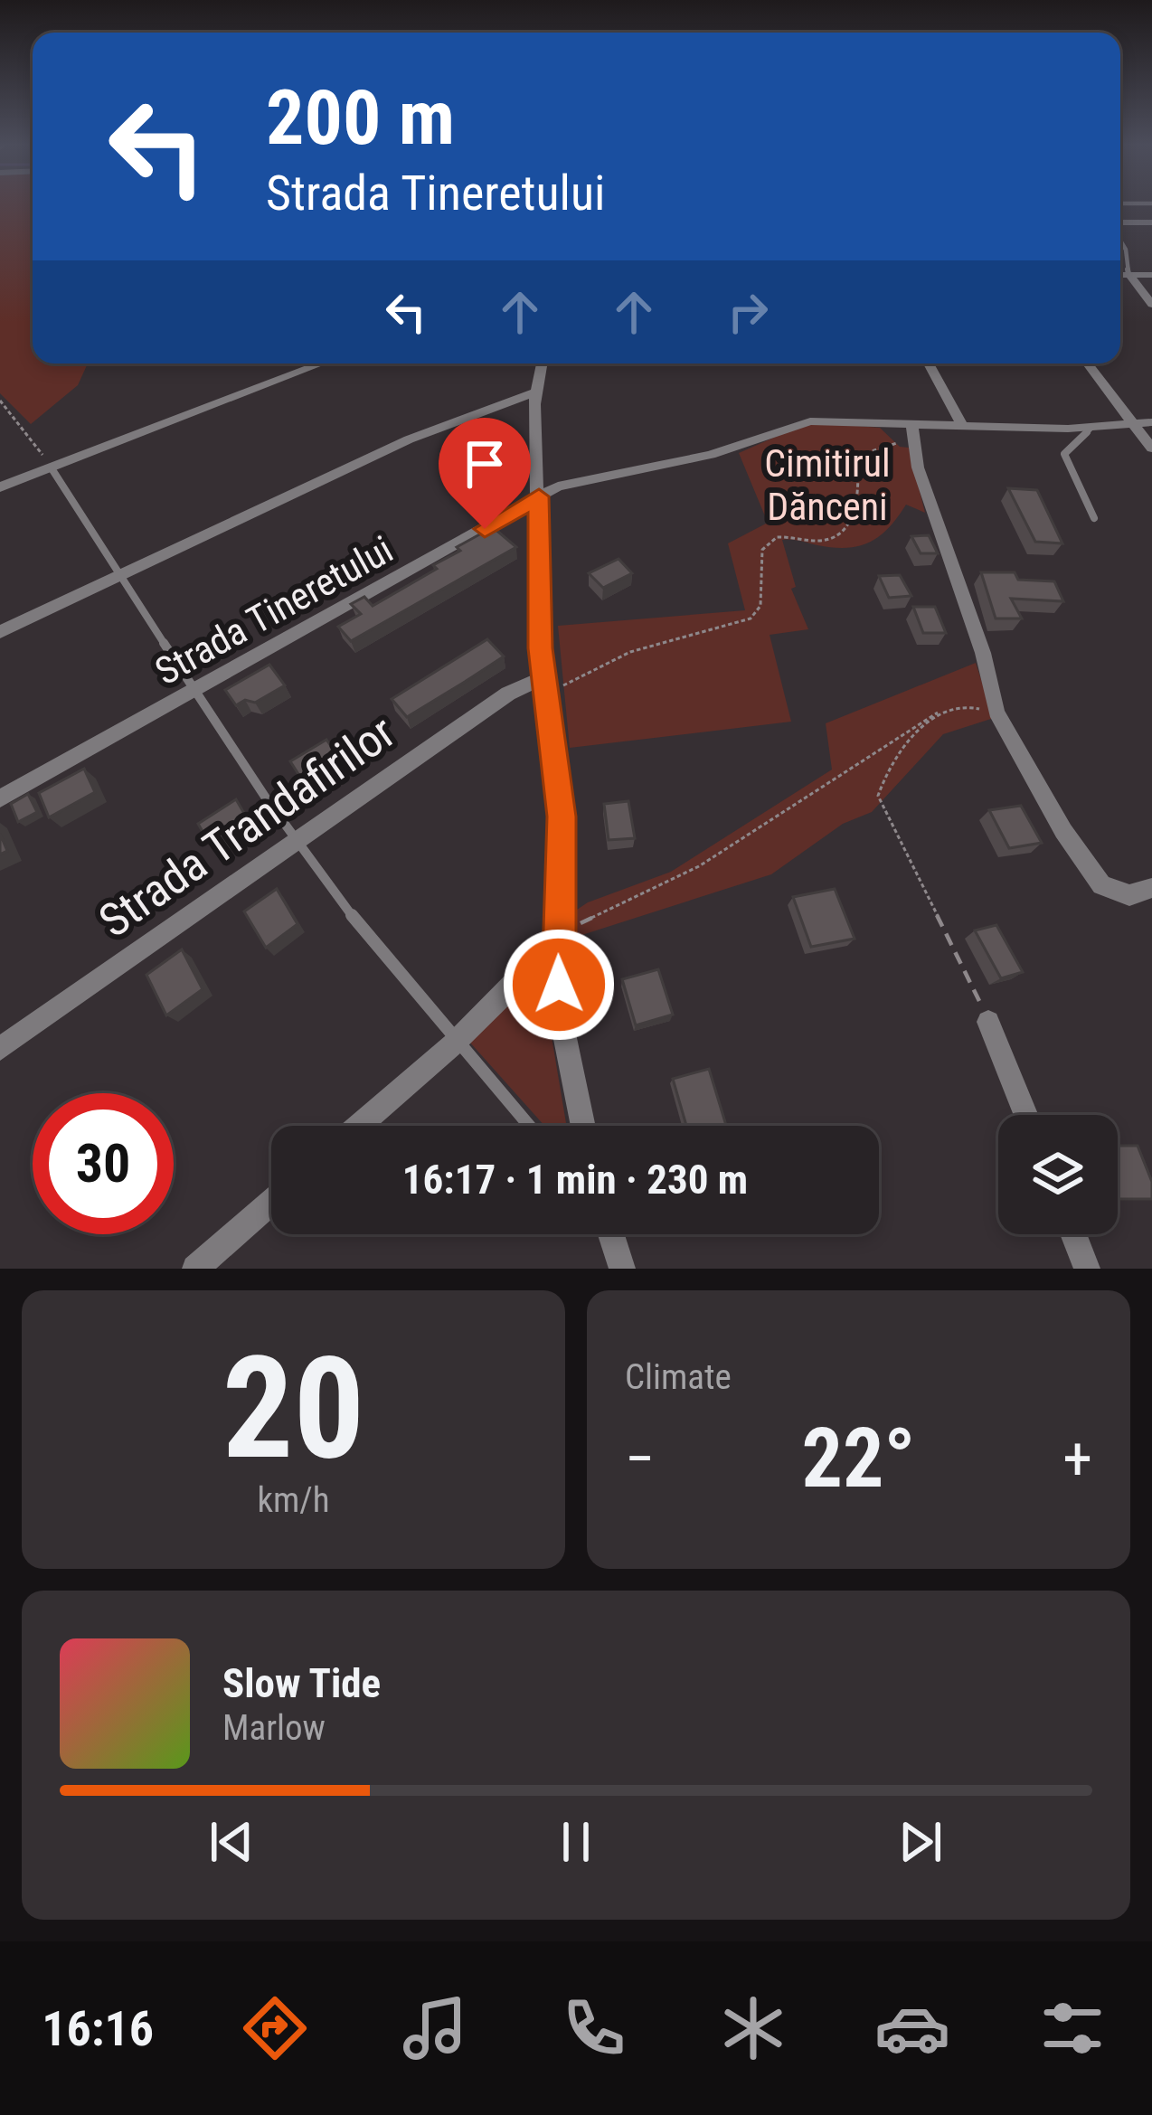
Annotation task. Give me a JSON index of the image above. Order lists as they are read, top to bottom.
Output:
{
  "streets": {
    "street": ["Strada Tineretului", "Strada Trandafirilor"]
  },
  "parks": ["Cimitirul Dănceni"],
  "page": {
    "turn": ["200 m", "Strada Tineretului"],
    "limit": "30",
    "trip": "16:17 · 1 min · 230 m",
    "tile": [
      ["20", "km/h"],
      "Climate"
    ],
    "heat": ["−", "22°", "+"],
    "song": ["Slow Tide", "Marlow"],
    "tabs": "16:16"
  }
}
